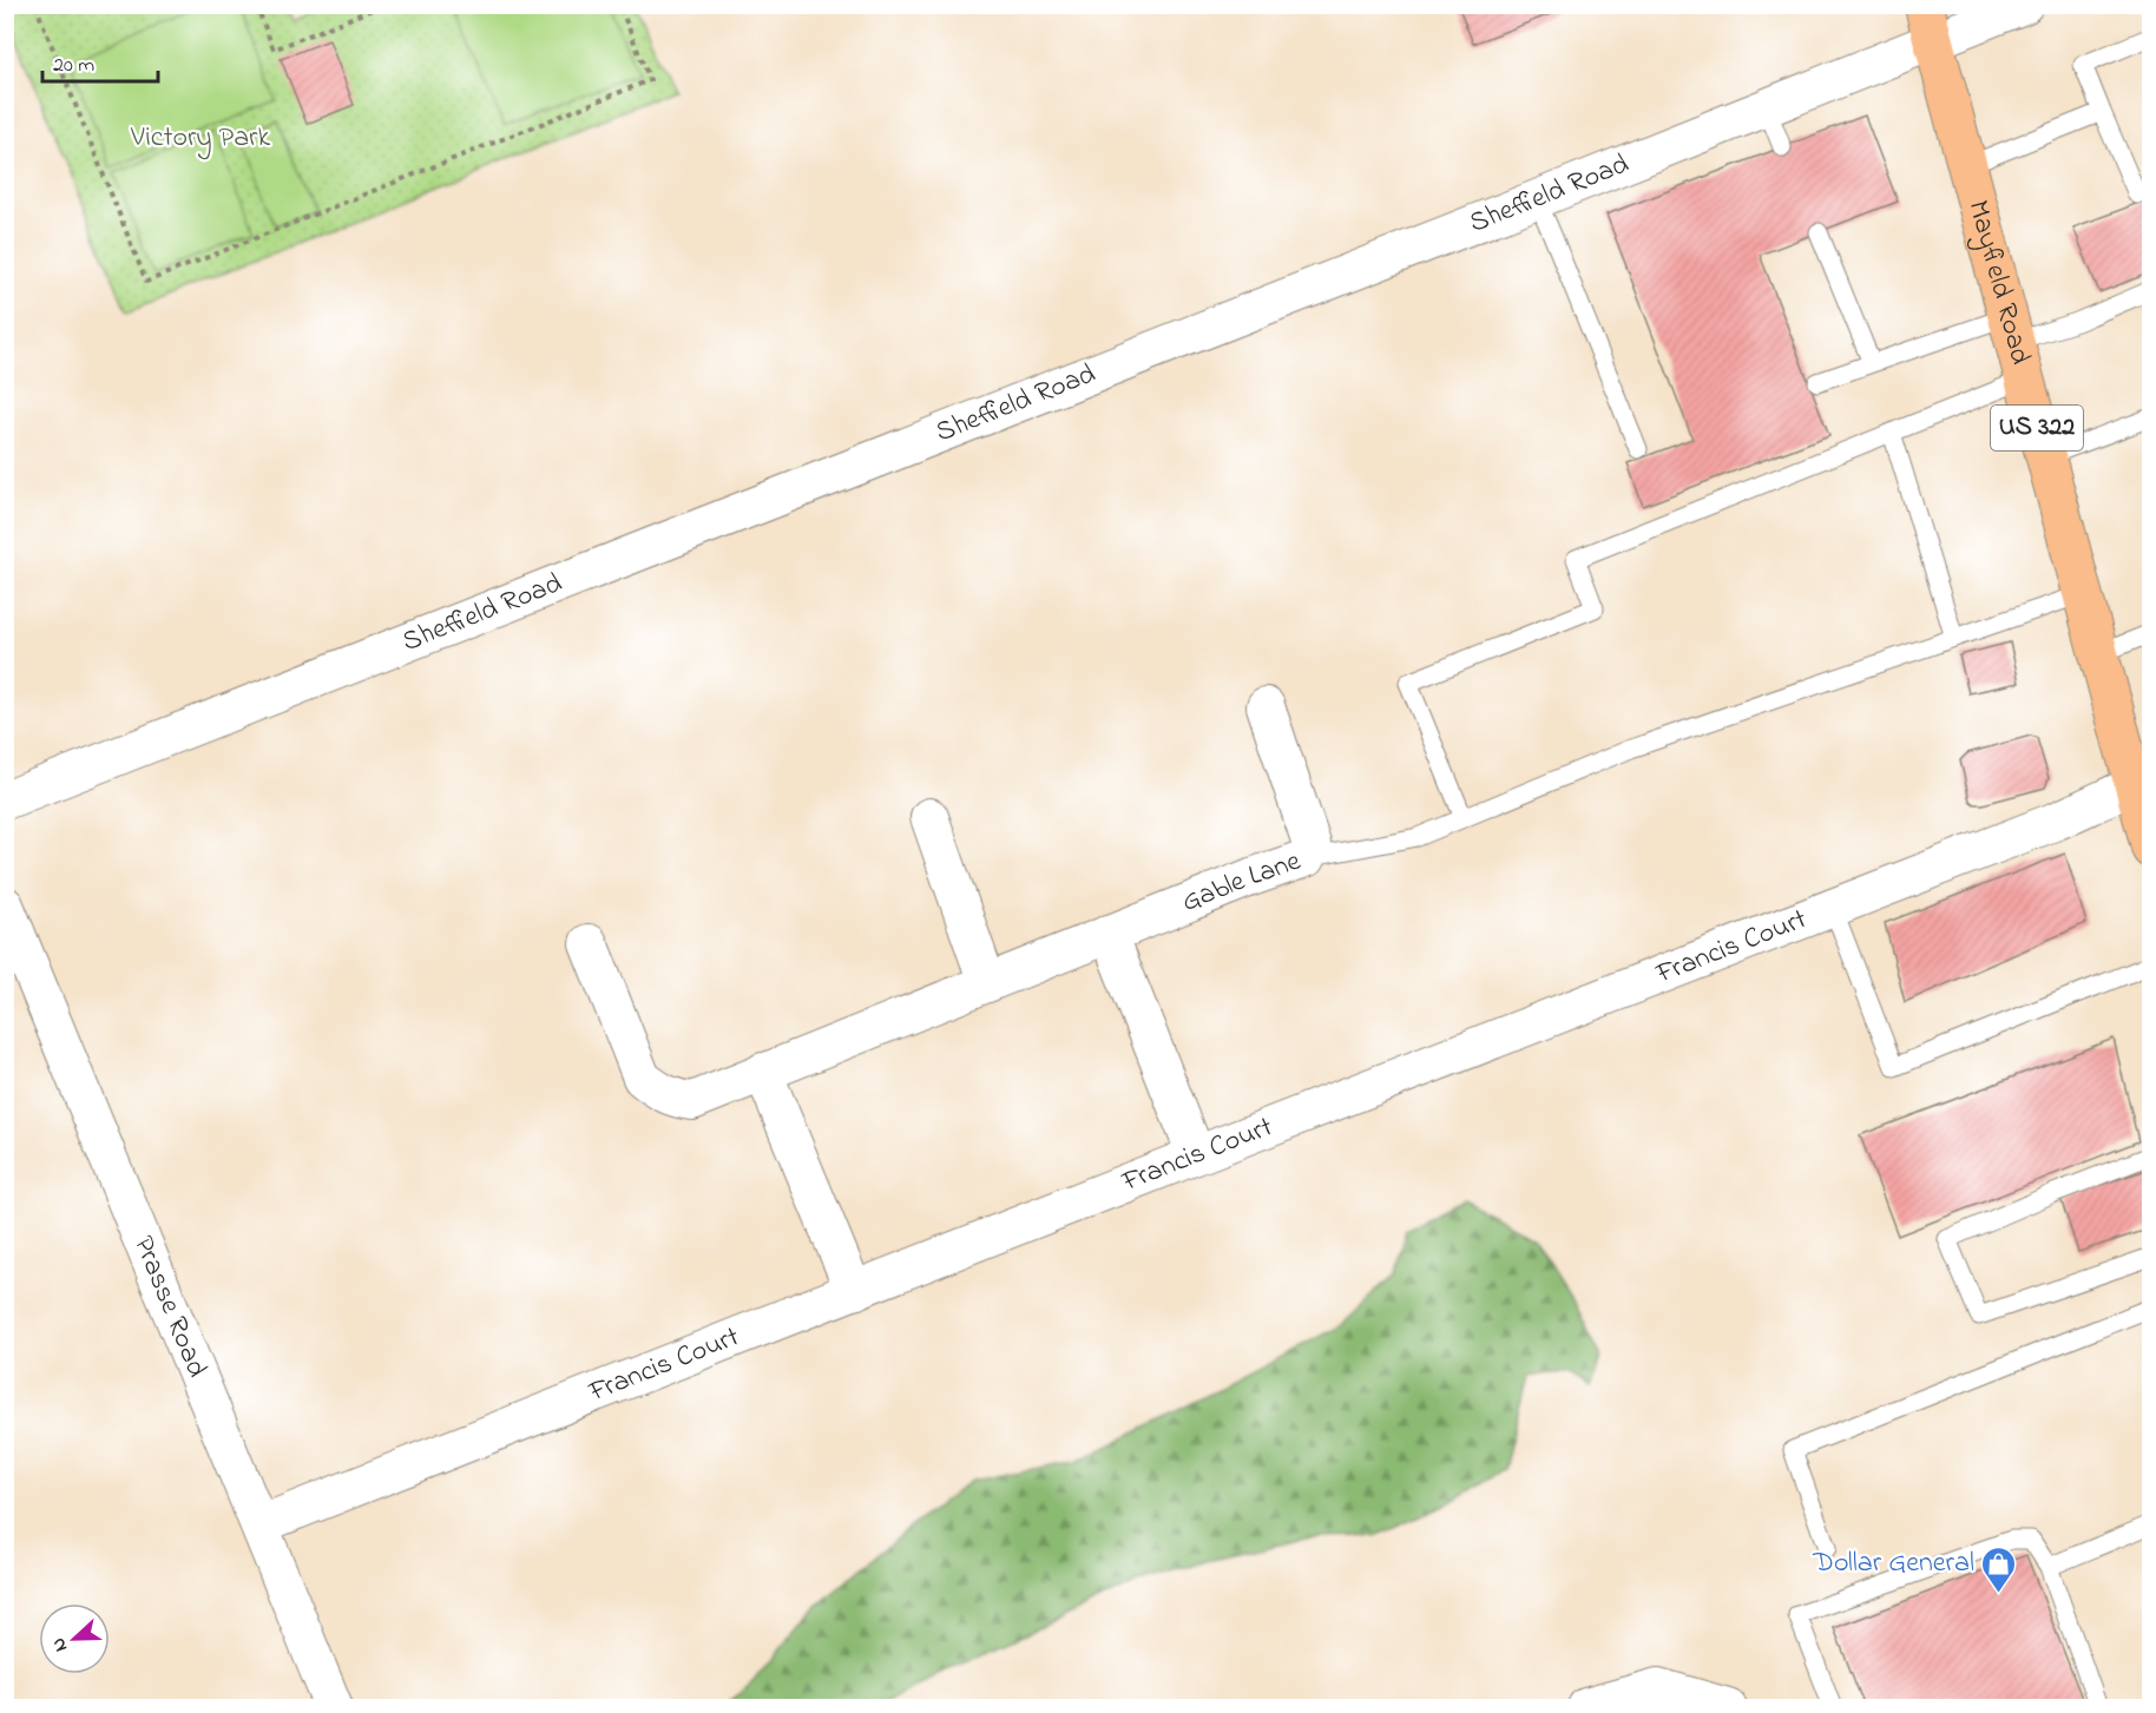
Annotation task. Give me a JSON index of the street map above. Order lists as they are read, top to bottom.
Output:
{
  "streets": {
    "main road": ["Mayfield Road", "US 322"],
    "street": [
      "Sheffield Road",
      "Gable Lane",
      "Francis Court",
      "Prasse Road"
    ]
  },
  "crossings": [
    ["Sheffield Road", "Mayfield Road"],
    ["Mayfield Road", "Francis Court"],
    ["Francis Court", "Prasse Road"]
  ],
  "parks": ["Victory Park"],
  "places": {
    "shop": ["Dollar General"]
  },
  "scale_bar": "20 m",
  "north": "left"
}
